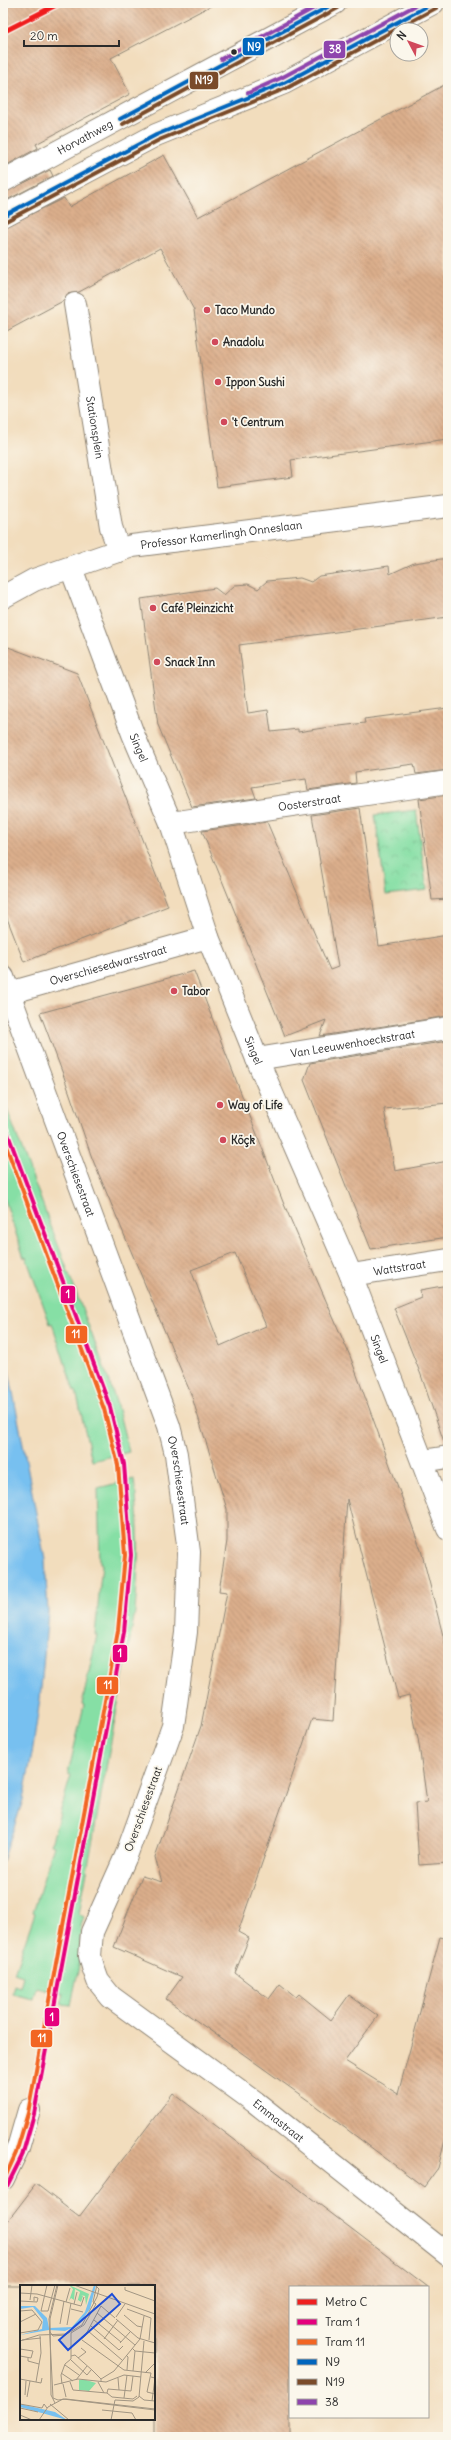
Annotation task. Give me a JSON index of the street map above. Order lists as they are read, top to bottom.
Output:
{
  "streets": {
    "street": [
      "Horvathweg",
      "Stationsplein",
      "Professor Kamerlingh Onneslaan",
      "Singel",
      "Oosterstraat",
      "Overschiesedwarsstraat",
      "Van Leeuwenhoeckstraat",
      "Overschiesestraat",
      "Wattstraat",
      "Emmastraat"
    ]
  },
  "crossings": [
    ["Stationsplein", "Professor Kamerlingh Onneslaan"],
    ["Professor Kamerlingh Onneslaan", "Singel"],
    ["Singel", "Oosterstraat"],
    ["Singel", "Overschiesedwarsstraat"],
    ["Singel", "Van Leeuwenhoeckstraat"],
    ["Singel", "Wattstraat"],
    ["Overschiesedwarsstraat", "Overschiesestraat"],
    ["Overschiesestraat", "Emmastraat"]
  ],
  "places": [
    "Taco Mundo",
    "Anadolu",
    "Ippon Sushi",
    "'t Centrum",
    "Café Pleinzicht",
    "Snack Inn",
    "Tabor",
    "Way of Life",
    "Köçk"
  ],
  "lines": [
    "metro line C",
    "transit line N9",
    "transit line 38",
    "transit line N19",
    "tram line 1",
    "tram line 11"
  ],
  "legend": [
    "Metro C",
    "Tram 1",
    "Tram 11",
    "N9",
    "N19",
    "38"
  ],
  "scale_bar": "20 m",
  "north": "top left"
}
